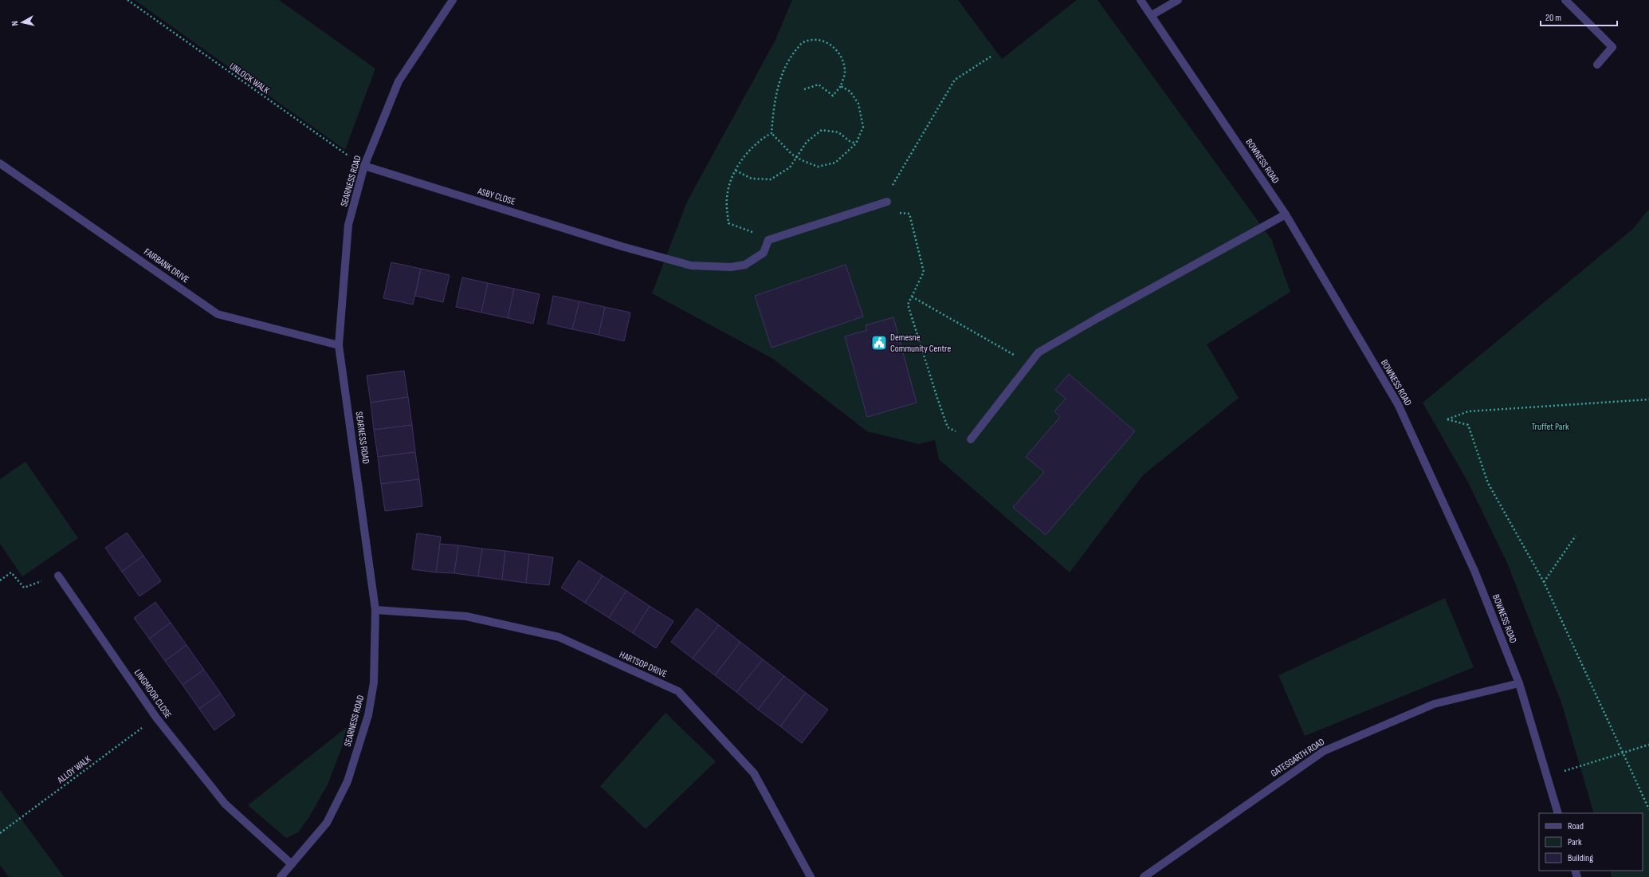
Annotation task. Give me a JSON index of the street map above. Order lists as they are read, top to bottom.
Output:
{
  "streets": {
    "street": [
      "BOWNESS ROAD",
      "SEARNESS ROAD",
      "ASBY CLOSE",
      "FAIRBANK DRIVE",
      "HARTSOP DRIVE",
      "LINGMOOR CLOSE",
      "GATESGARTH ROAD"
    ],
    "path": ["UNLOCK WALK", "ALLOY WALK"]
  },
  "crossings": [
    ["UNLOCK WALK", "SEARNESS ROAD"],
    ["UNLOCK WALK", "ASBY CLOSE"],
    ["BOWNESS ROAD", "GATESGARTH ROAD"],
    ["SEARNESS ROAD", "ASBY CLOSE"],
    ["SEARNESS ROAD", "FAIRBANK DRIVE"],
    ["SEARNESS ROAD", "HARTSOP DRIVE"],
    ["SEARNESS ROAD", "LINGMOOR CLOSE"],
    ["LINGMOOR CLOSE", "ALLOY WALK"]
  ],
  "parks": ["Truffet Park"],
  "places": {
    "public building": ["Demesne Community Centre"]
  },
  "legend": ["Road", "Park", "Building"],
  "scale_bar": "20 m",
  "north": "left"
}
